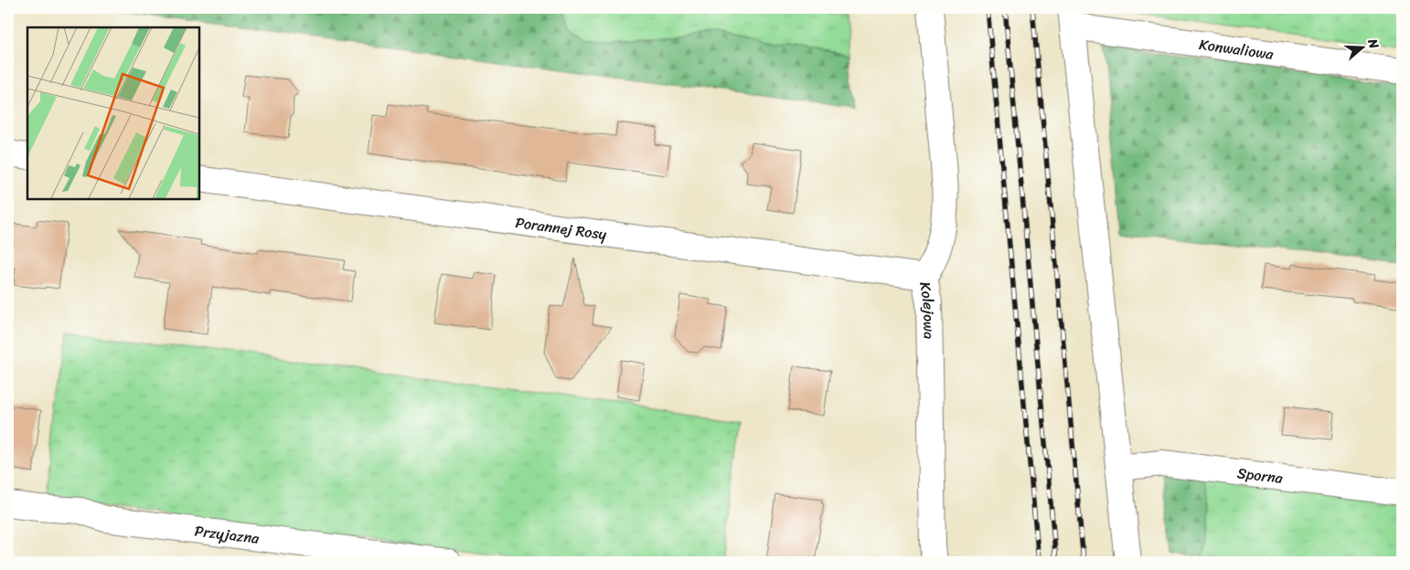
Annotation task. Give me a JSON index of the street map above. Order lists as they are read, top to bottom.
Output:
{
  "streets": {
    "street": [
      "Konwaliowa",
      "Porannej Rosy",
      "Kolejowa",
      "Sporna",
      "Przyjazna"
    ]
  },
  "crossings": [
    ["Porannej Rosy", "Kolejowa"]
  ],
  "north": "right"
}
